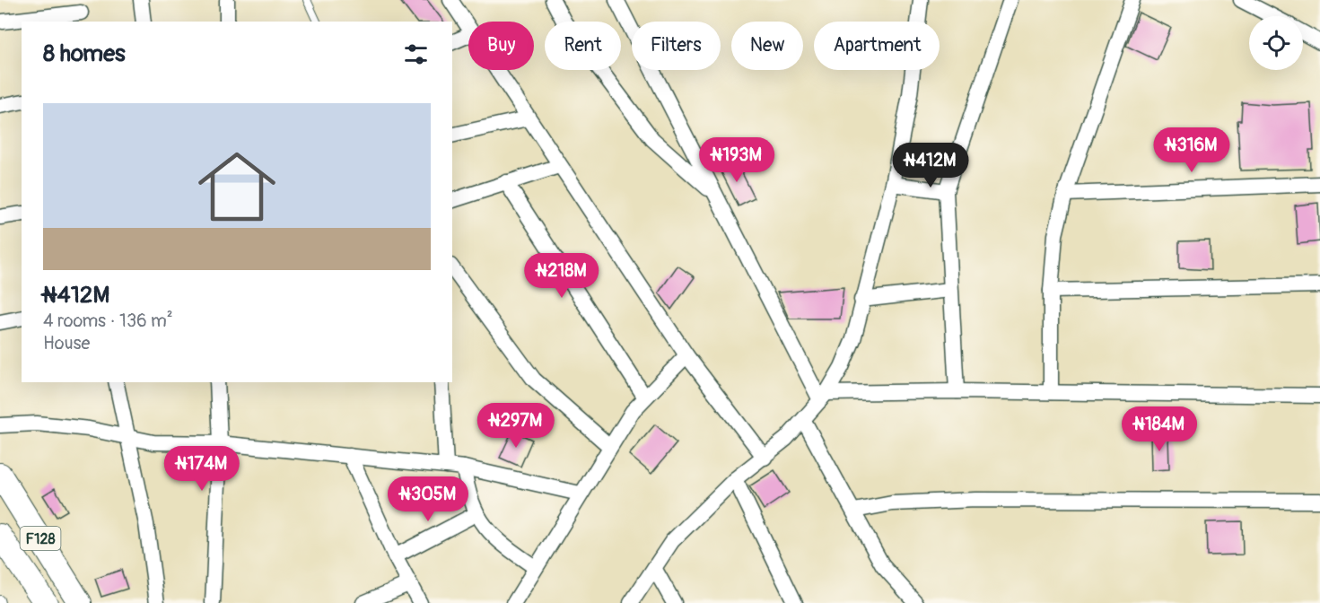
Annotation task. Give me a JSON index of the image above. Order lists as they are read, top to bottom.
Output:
{
  "streets": {
    "main road": ["F128"]
  },
  "page": {
    "chip": [
      "Buy",
      "Rent",
      "Filters",
      "New",
      "Apartment"
    ],
    "heading": "8 homes",
    "list": [
      {
        "name": "₦412M",
        "note": "4 rooms · 136 m² · House"
      }
    ],
    "price": [
      "₦316M",
      "₦193M",
      "₦412M",
      "₦218M",
      "₦297M",
      "₦184M",
      "₦174M",
      "₦305M"
    ]
  }
}
